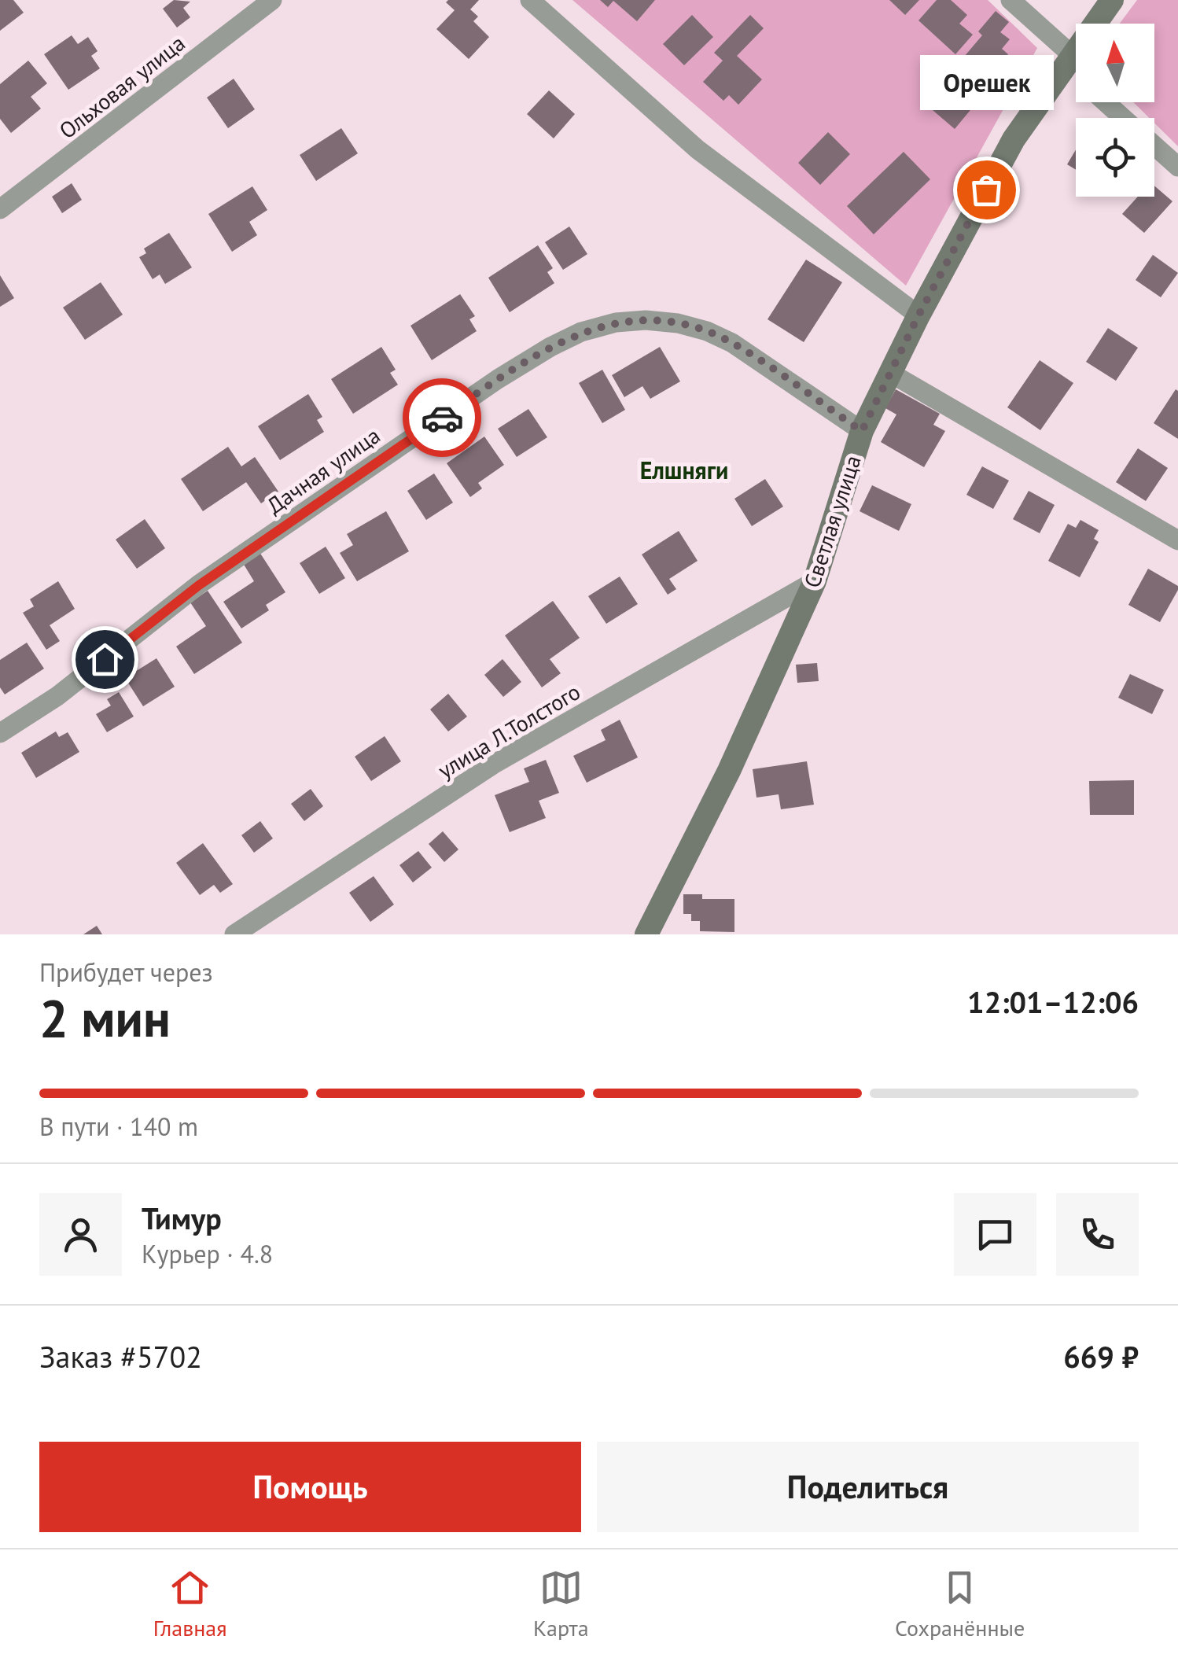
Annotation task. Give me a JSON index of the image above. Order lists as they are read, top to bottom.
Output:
{
  "streets": {
    "street": [
      "Ольховая улица",
      "Дачная улица",
      "Светлая улица",
      "улица Л.Толстого"
    ]
  },
  "crossings": [
    ["Дачная улица", "Светлая улица"],
    ["Светлая улица", "улица Л.Толстого"]
  ],
  "districts": ["Елшняги"],
  "places": ["Орешек"],
  "north": "top",
  "page": {
    "bubble": "Орешек",
    "heading": ["2 мин", "Прибудет через", "12:01–12:06"],
    "panel": [
      "Тимур",
      "Курьер · 4.8",
      "Заказ #5702",
      "669 ₽"
    ],
    "bar": "В пути · 140 m",
    "buttons": ["Помощь", "Поделиться"],
    "tabs": ["Главная", "Карта", "Сохранённые"]
  }
}
